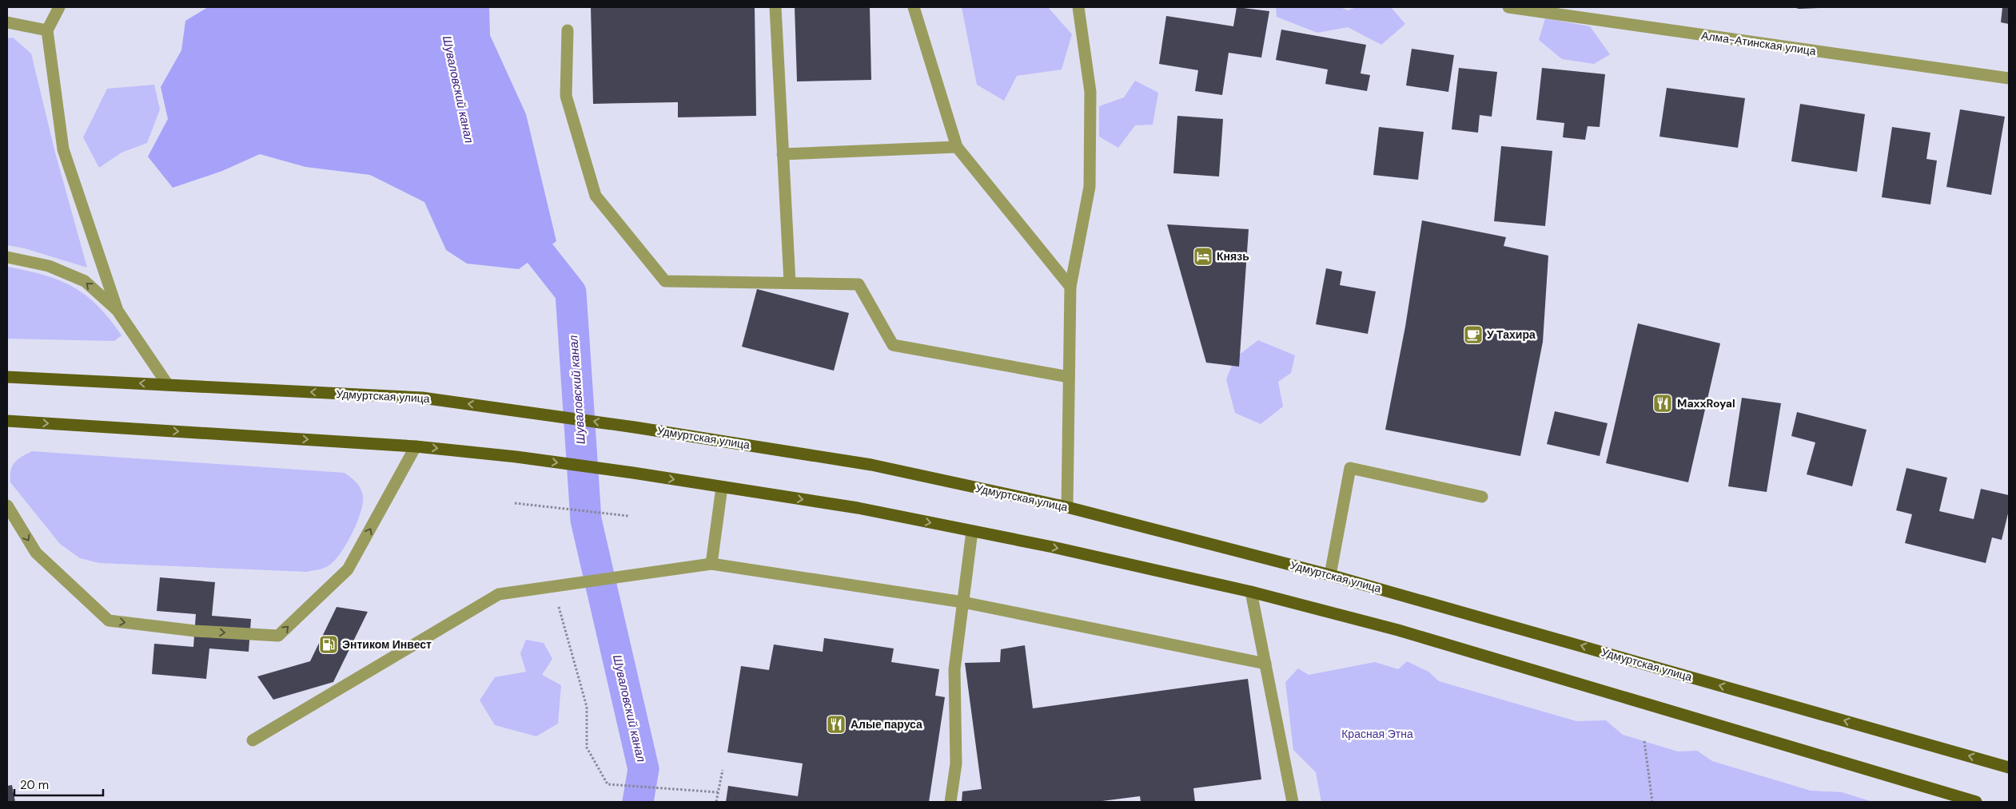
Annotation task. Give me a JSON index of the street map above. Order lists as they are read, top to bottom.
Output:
{
  "streets": {
    "main road": ["Удмуртская улица"],
    "street": ["Алма-Атинская улица"]
  },
  "water": ["Шуваловский канал"],
  "parks": ["Красная Этна"],
  "places": {
    "hotel": ["Князь"],
    "cafe": ["У Тахира"],
    "restaurant": ["MaxxRoyal", "Алые паруса"],
    "fuel station": ["Энтиком Инвест"]
  },
  "scale_bar": "20 m"
}
